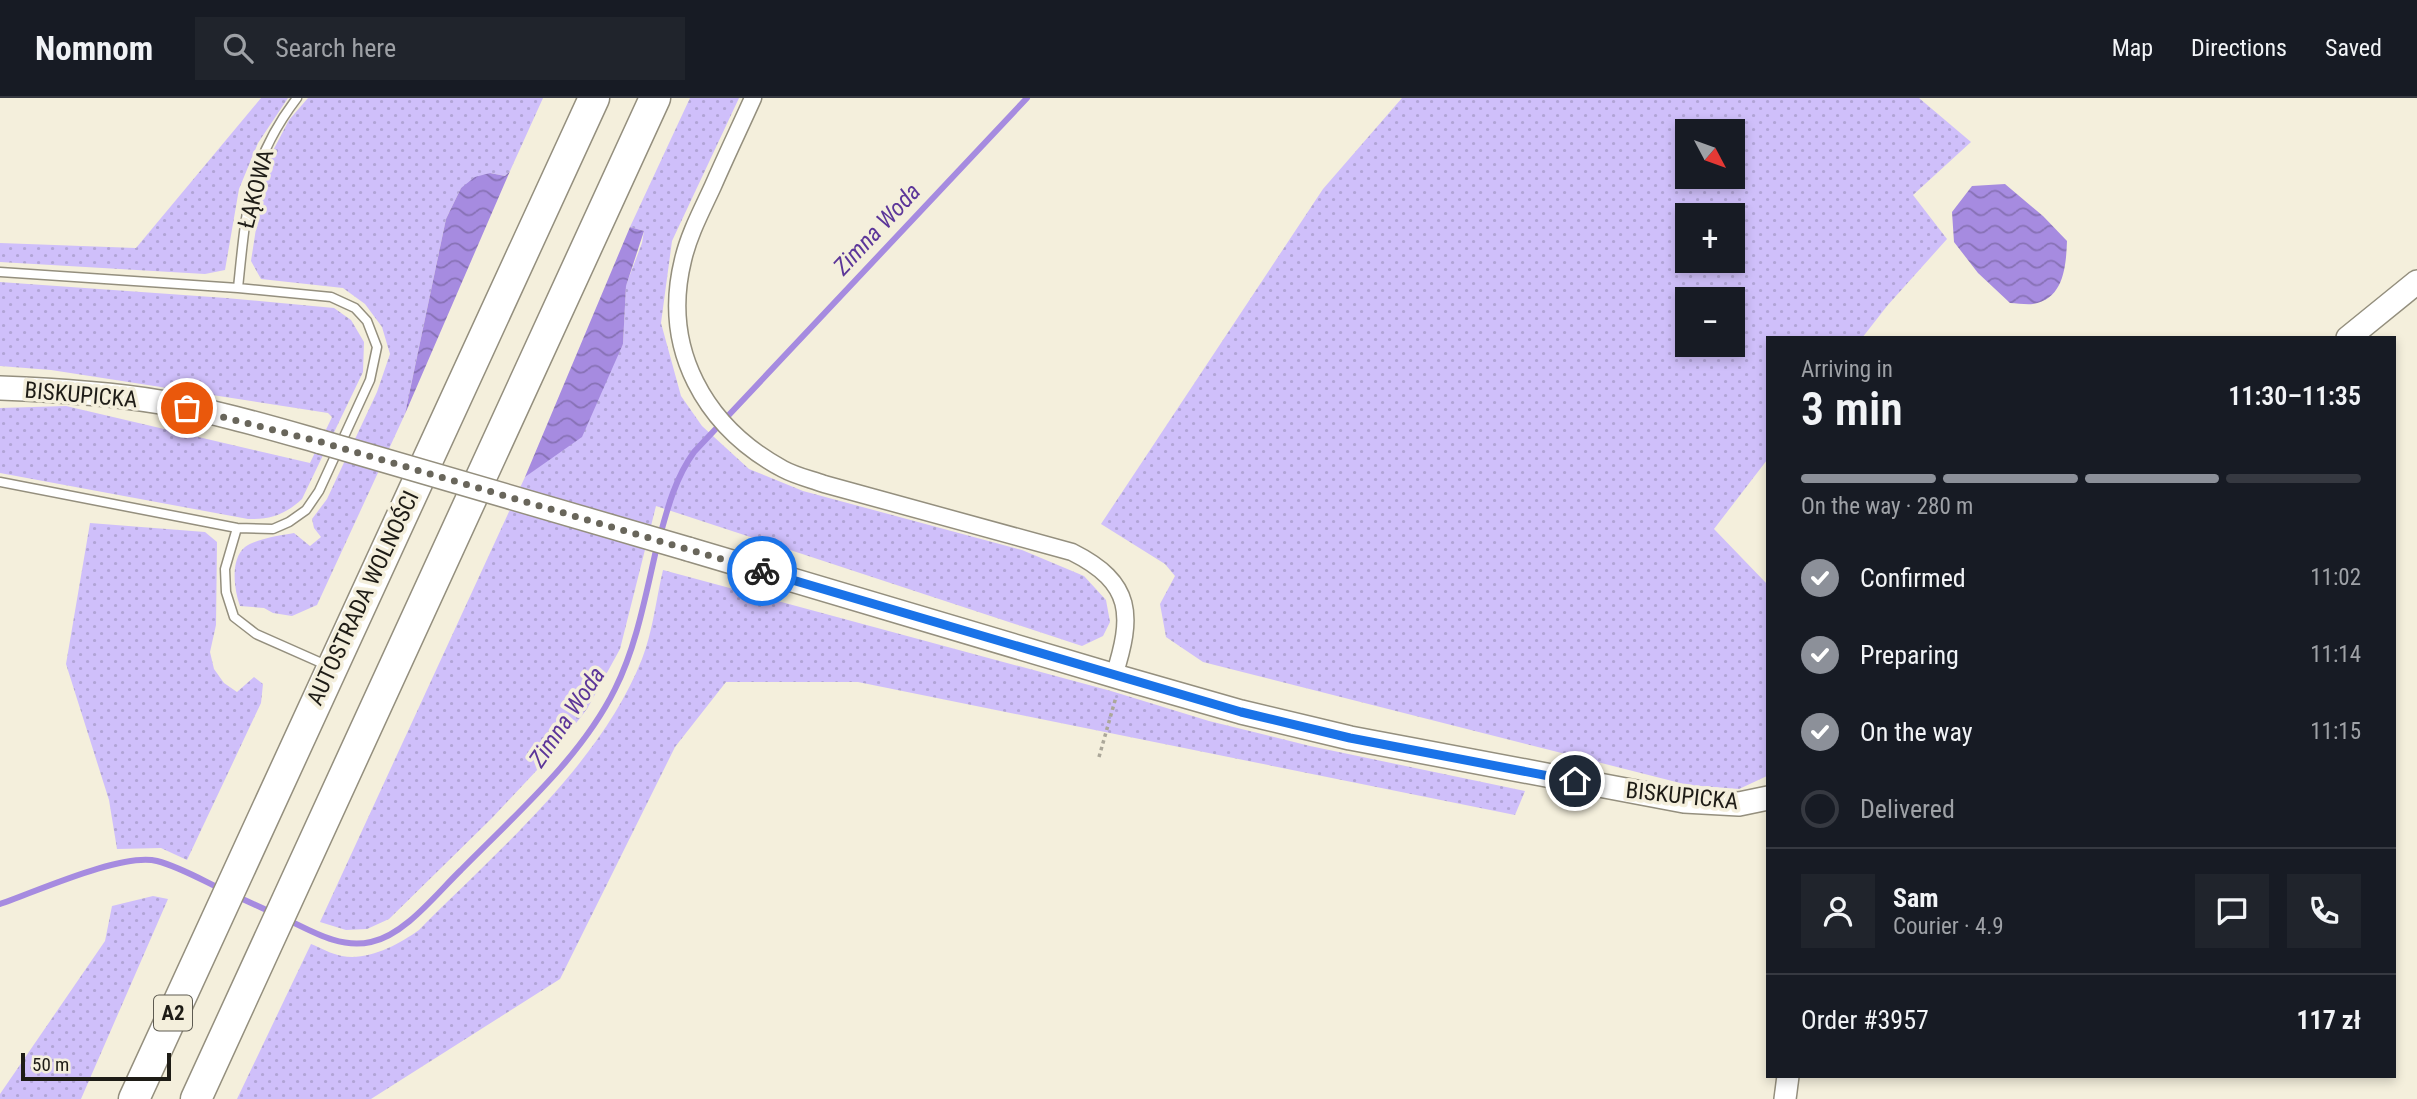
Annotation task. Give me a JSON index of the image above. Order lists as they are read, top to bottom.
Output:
{
  "streets": {
    "highway": ["AUTOSTRADA WOLNOŚCI", "A2"],
    "main road": ["BISKUPICKA"],
    "lane": ["ŁĄKOWA"]
  },
  "water": ["Zimna Woda"],
  "scale_bar": "50 m",
  "north": "bottom right",
  "page": {
    "header": "Nomnom",
    "search": "Search here",
    "nav": ["Map", "Directions", "Saved"],
    "map_buttons": ["+", "−"],
    "heading": ["3 min", "Arriving in", "11:30–11:35"],
    "panel": [
      "Sam",
      "Courier · 4.9",
      "Order #3957",
      "117 zł"
    ],
    "bar": "On the way · 280 m",
    "list": [
      ["Confirmed", "11:02"],
      ["Preparing", "11:14"],
      ["On the way", "11:15"],
      "Delivered"
    ],
    "scale": "50 m"
  }
}
